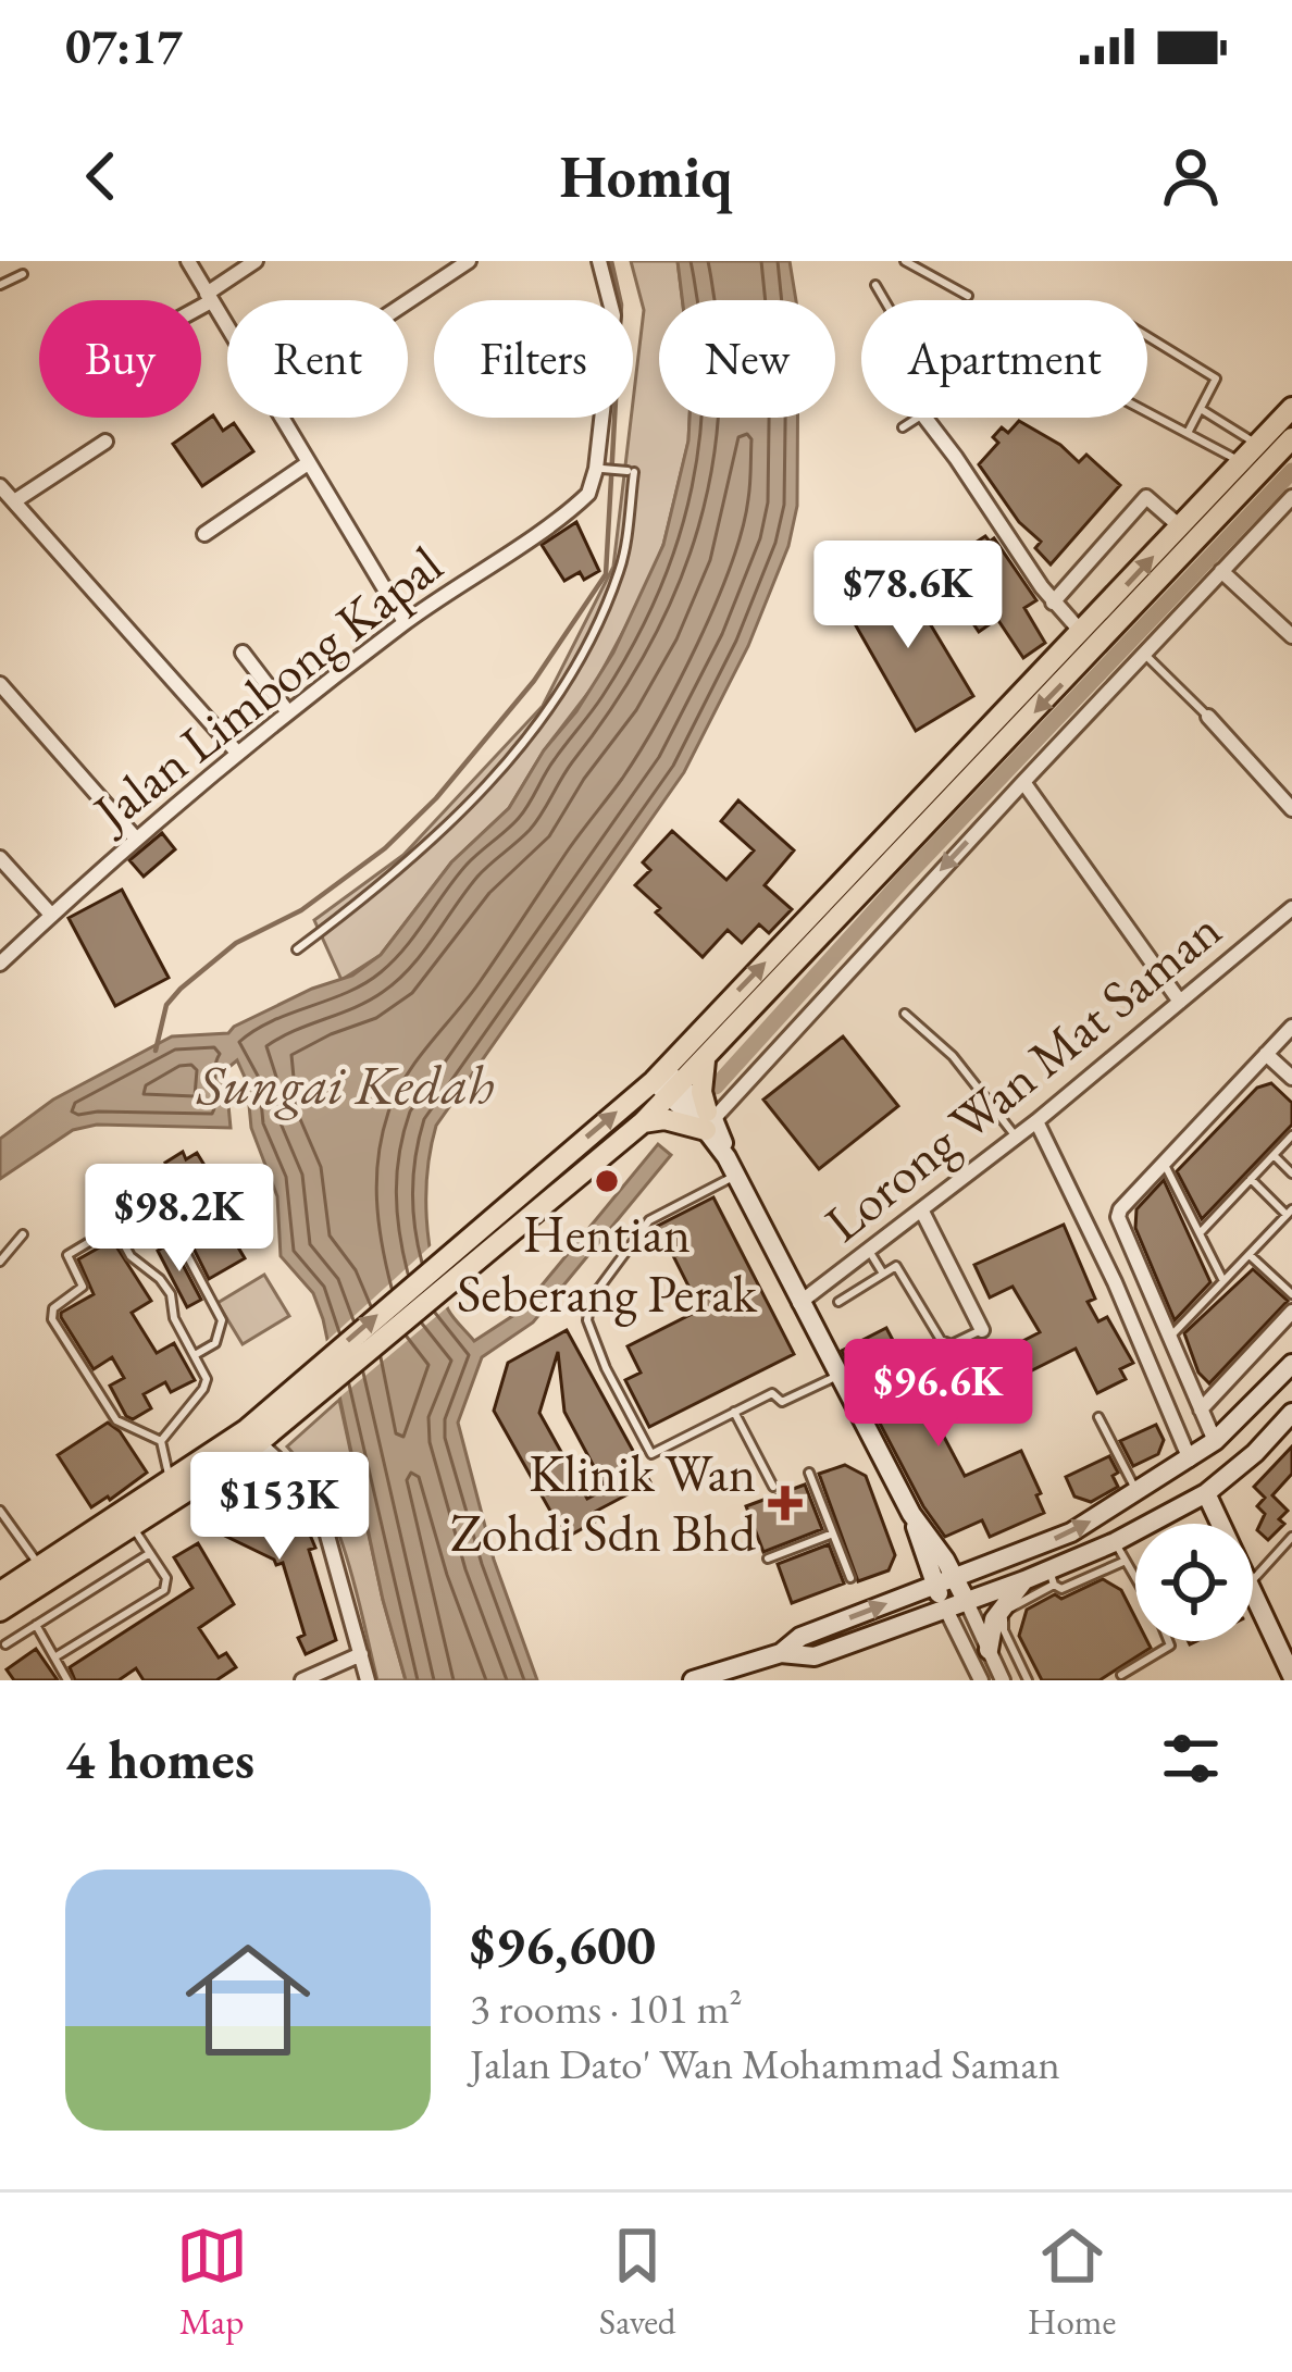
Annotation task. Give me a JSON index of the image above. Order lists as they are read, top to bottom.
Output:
{
  "streets": {
    "street": ["Jalan Limbong Kapal", "Lorong Wan Mat Saman"]
  },
  "water": ["Sungai Kedah"],
  "places": {
    "other": ["Hentian Seberang Perak"],
    "health": ["Klinik Wan Zohdi Sdn Bhd"]
  },
  "page": {
    "status": "07:17",
    "header": "Homiq",
    "chip": [
      "Buy",
      "Rent",
      "Filters",
      "New",
      "Apartment"
    ],
    "price": [
      "$78.6K",
      "$98.2K",
      "$96.6K",
      "$153K"
    ],
    "heading": "4 homes",
    "list": [
      {
        "name": "$96,600",
        "note": "3 rooms · 101 m² · Jalan Dato' Wan Mohammad Saman"
      }
    ],
    "tabs": ["Map", "Saved", "Home"]
  }
}
